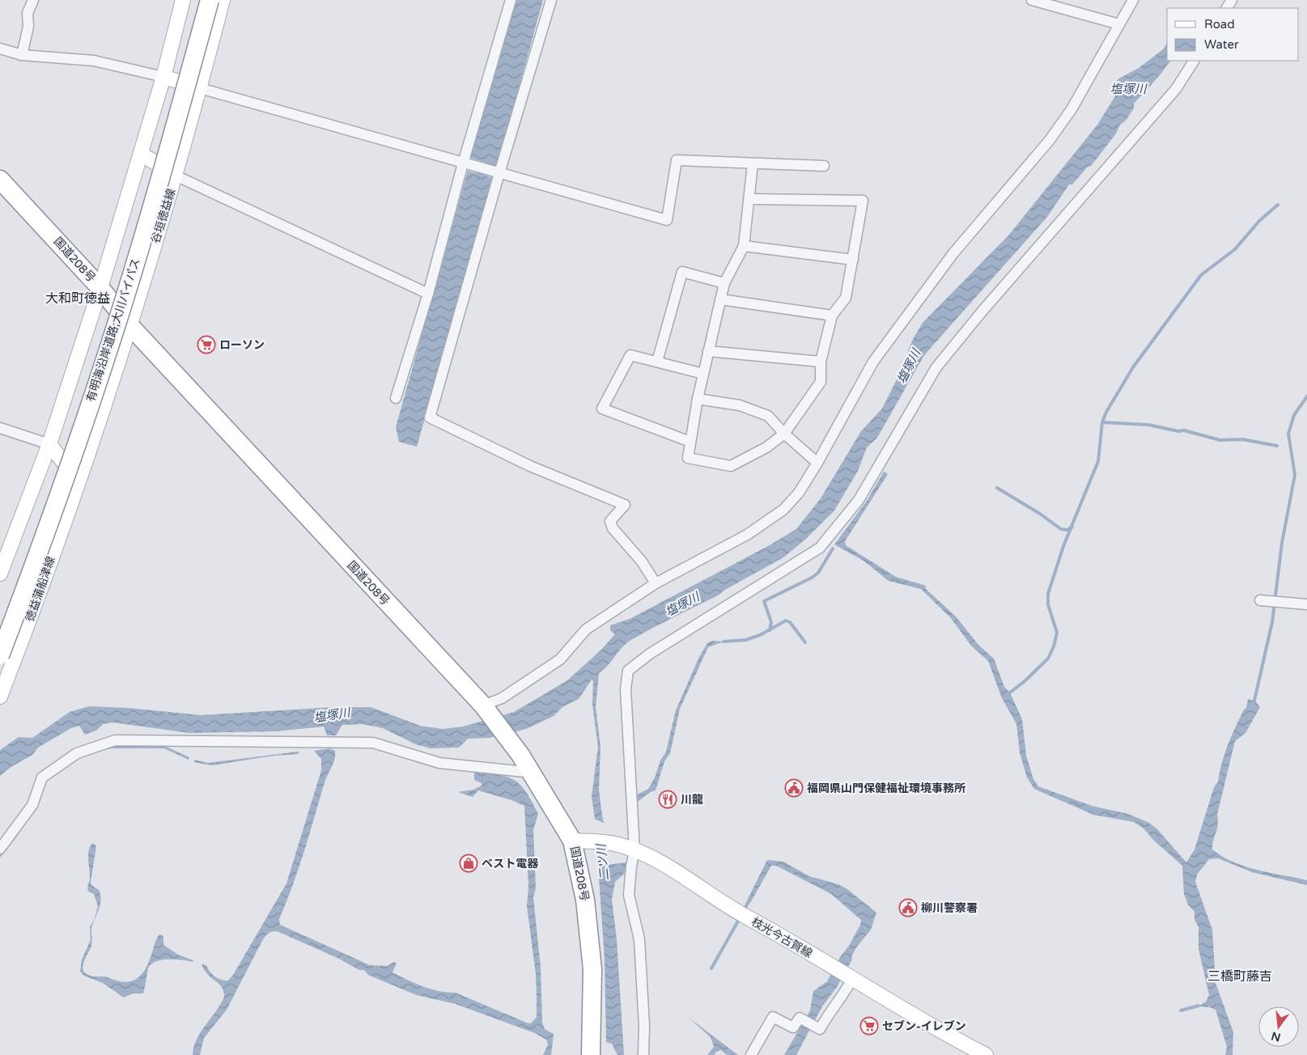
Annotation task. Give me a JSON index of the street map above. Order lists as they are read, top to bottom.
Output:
{
  "streets": {
    "highway": ["国道208号", "有明海沿岸道路;大川バイパス"],
    "main road": ["谷垣徳益線", "徳益蒲船津線", "枝光今古賀線"]
  },
  "crossings": [
    ["谷垣徳益線", "国道208号"],
    ["谷垣徳益線", "徳益蒲船津線"],
    ["国道208号", "徳益蒲船津線"],
    ["国道208号", "枝光今古賀線"]
  ],
  "districts": ["大和町徳益", "三橋町藤吉"],
  "water": ["塩塚川", "二ツ川"],
  "places": {
    "supermarket": ["ローソン", "セブン-イレブン"],
    "public building": ["福岡県山門保健福祉環境事務所", "柳川警察署"],
    "restaurant": ["川龍"],
    "shop": ["ベスト電器"]
  },
  "legend": ["Road", "Water"],
  "north": "bottom"
}
